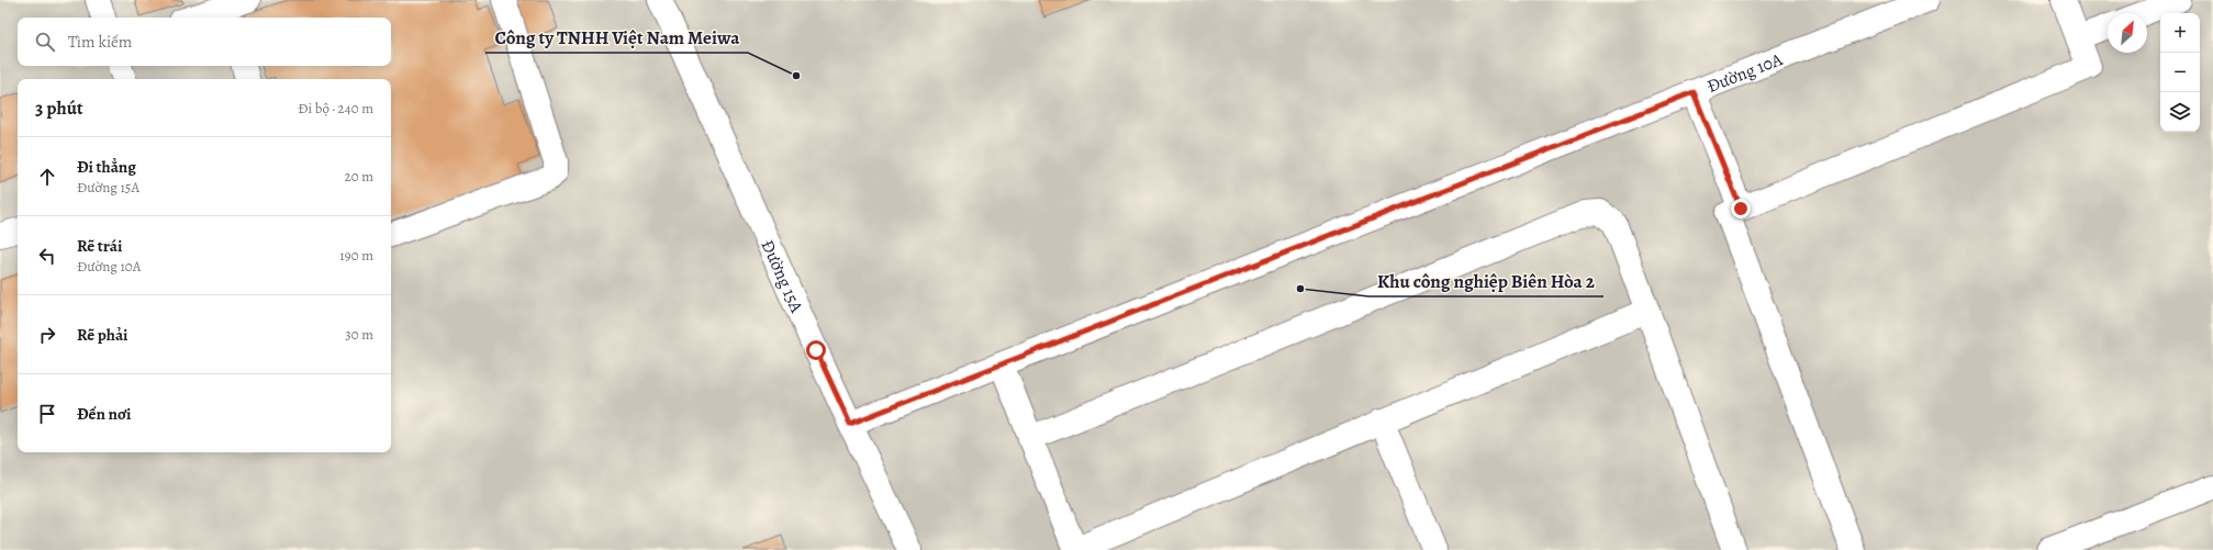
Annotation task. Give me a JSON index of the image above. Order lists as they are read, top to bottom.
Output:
{
  "streets": {
    "street": ["Đường 10A", "Đường 15A"]
  },
  "crossings": [
    ["Đường 10A", "Đường 15A"]
  ],
  "places": ["Công ty TNHH Việt Nam Meiwa", "Khu công nghiệp Biên Hòa 2"],
  "north": "top right",
  "page": {
    "map_buttons": ["+", "−"],
    "search": "Tìm kiếm",
    "heading": ["3 phút", "Đi bộ · 240 m"],
    "list": [
      ["Đi thẳng", "Đường 15A", "20 m"],
      ["Rẽ trái", "Đường 10A", "190 m"],
      ["Rẽ phải", "30 m"],
      "Đến nơi"
    ]
  }
}
